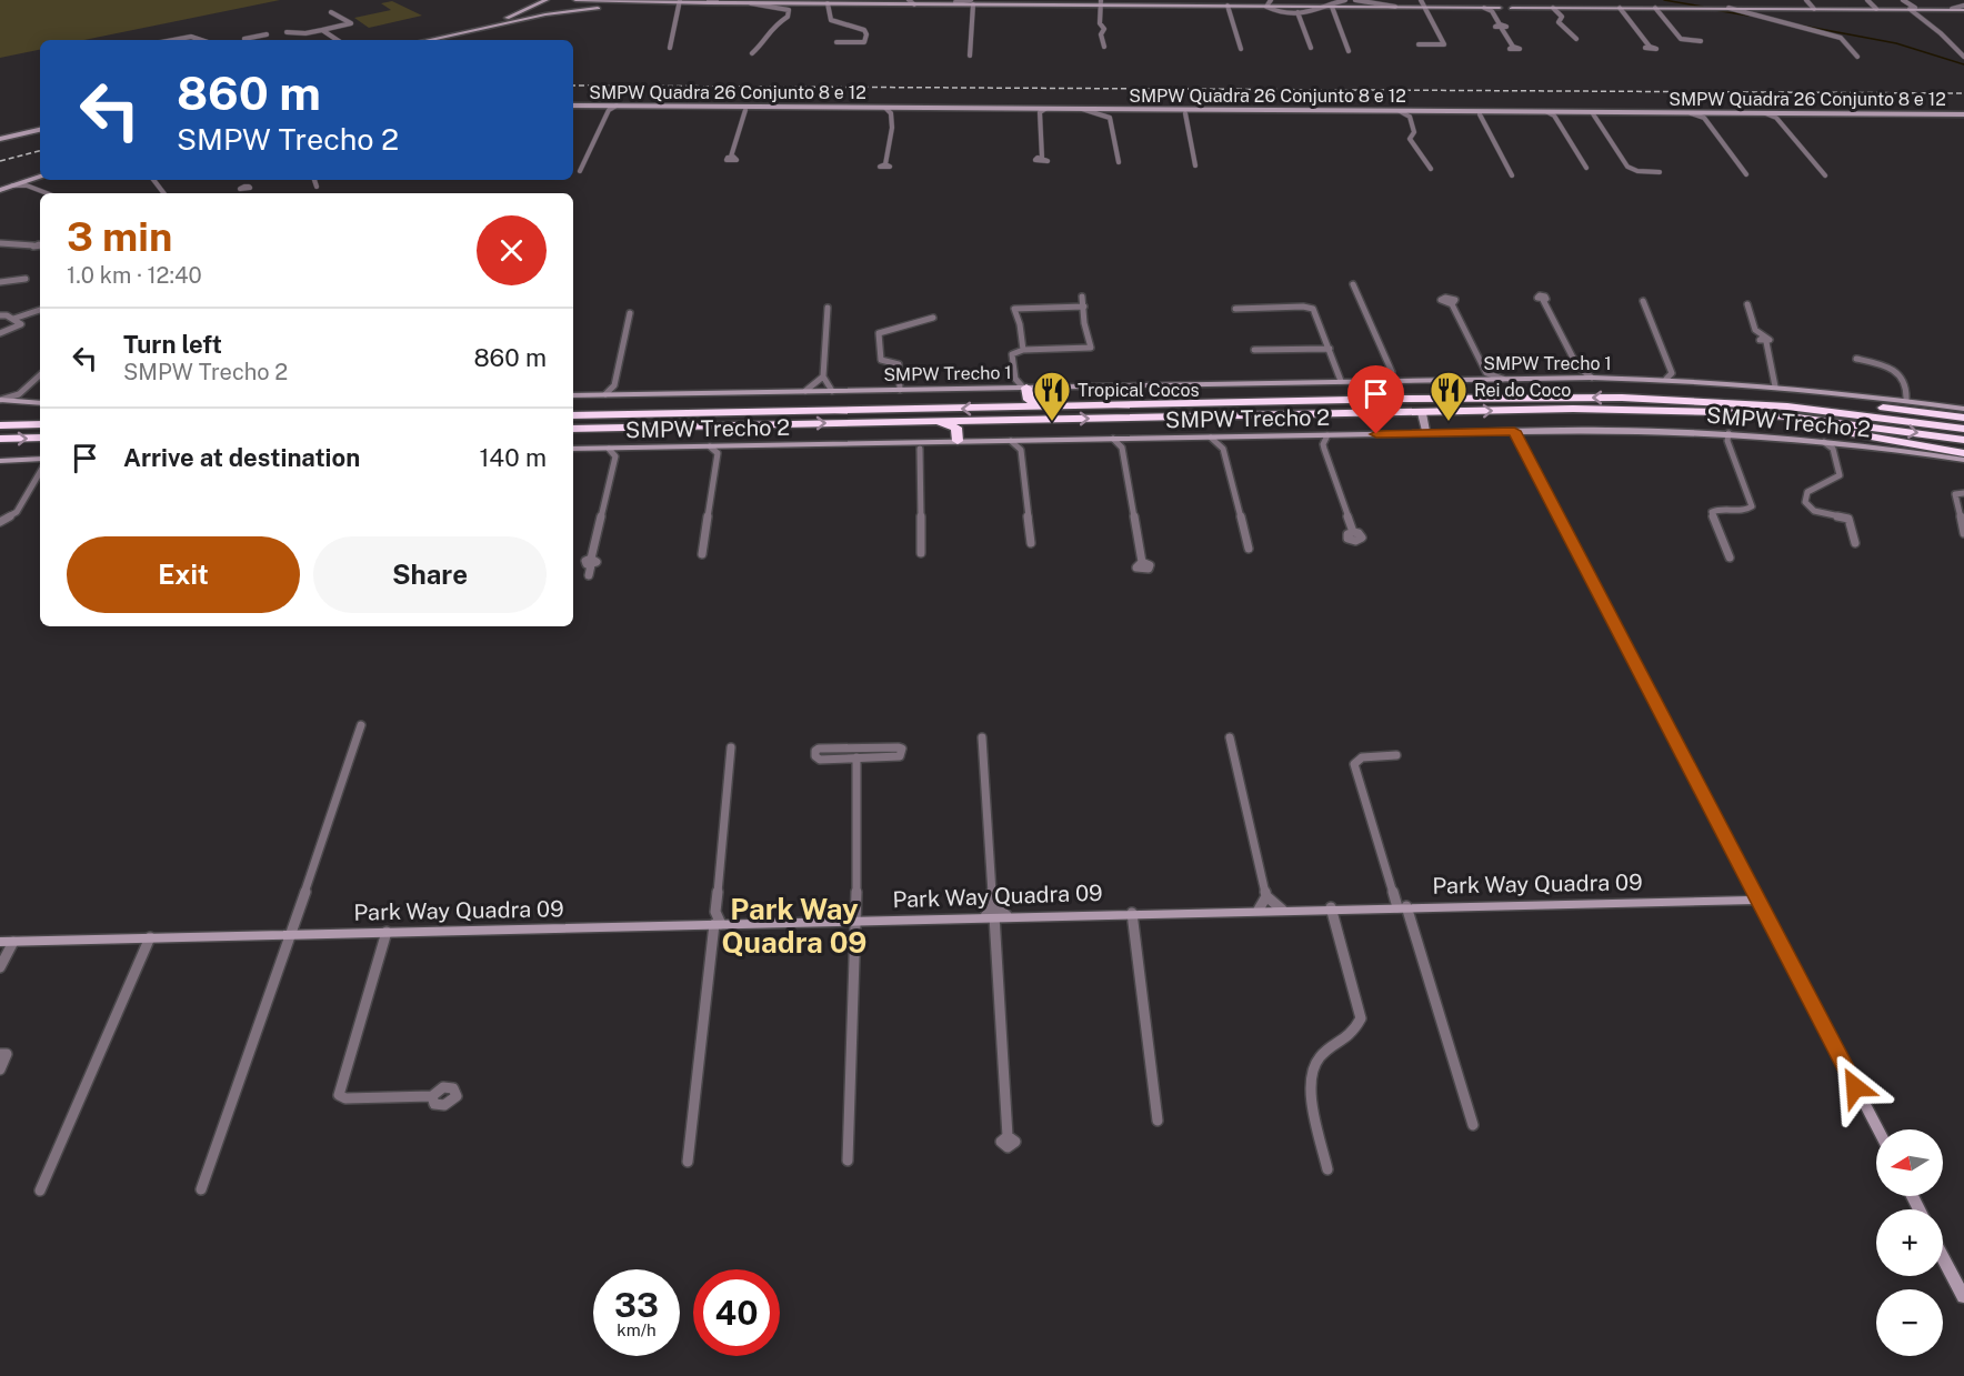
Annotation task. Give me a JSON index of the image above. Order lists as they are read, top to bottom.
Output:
{
  "streets": {
    "street": [
      "SMPW Quadra 26 Conjunto 8 e 12",
      "SMPW Trecho 1",
      "SMPW Trecho 2",
      "Park Way Quadra 09"
    ]
  },
  "districts": ["Park Way Quadra 09"],
  "places": {
    "restaurant": ["Tropical Cocos", "Rei do Coco"]
  },
  "north": "left",
  "page": {
    "turn": ["860 m", "SMPW Trecho 2"],
    "heading": ["3 min", "1.0 km · 12:40"],
    "list": [
      {
        "name": "Turn left",
        "note": "SMPW Trecho 2",
        "value": "860 m"
      },
      {
        "name": "Arrive at destination",
        "value": "140 m"
      }
    ],
    "buttons": ["Exit", "Share"],
    "map_buttons": ["+", "−"],
    "speed": "33 km/h",
    "limit": "40"
  }
}
